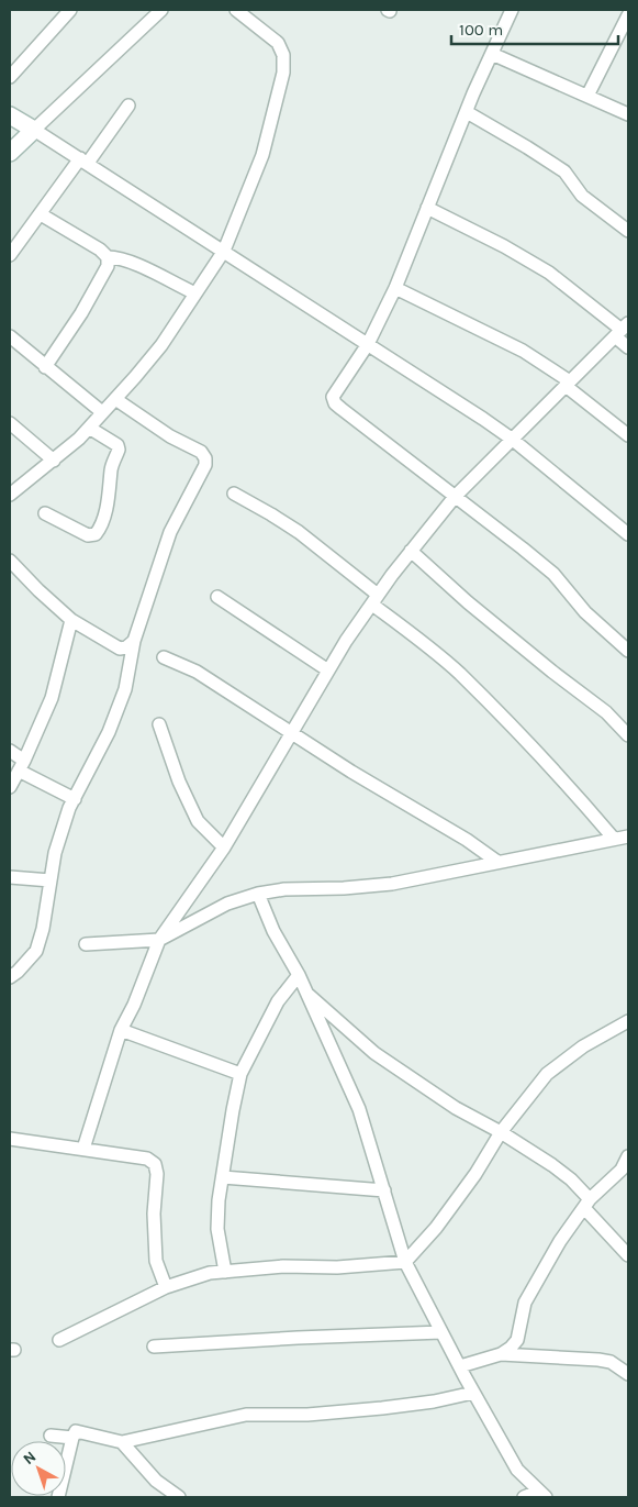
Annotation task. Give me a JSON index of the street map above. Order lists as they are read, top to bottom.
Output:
{
  "scale_bar": "100 m",
  "north": "top left"
}
